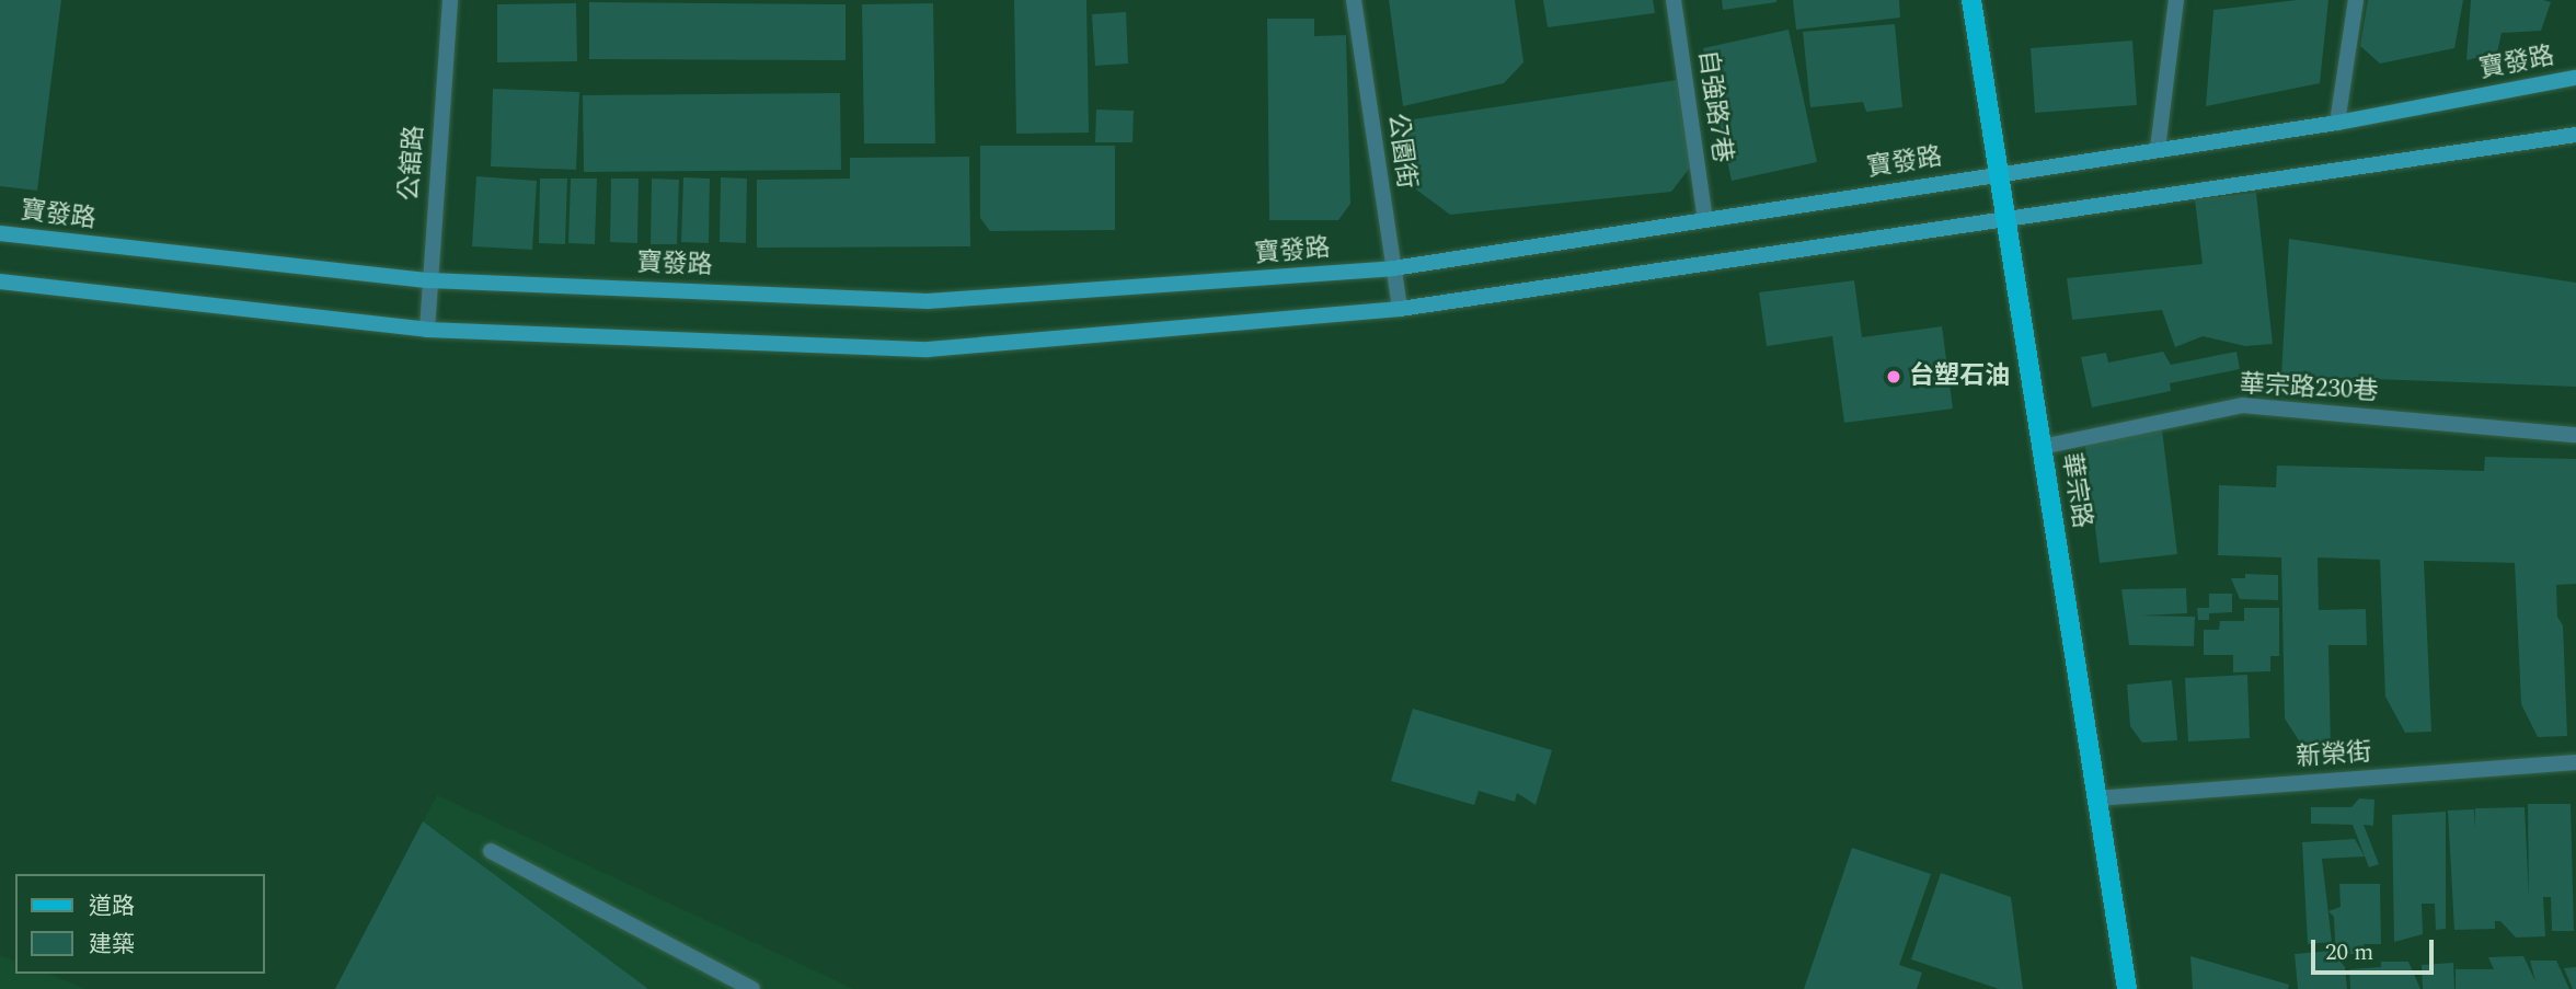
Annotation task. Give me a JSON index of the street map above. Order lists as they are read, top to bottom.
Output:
{
  "streets": {
    "main road": ["寶發路", "華宗路"],
    "street": [
      "自強路7巷",
      "公園街",
      "公舘路",
      "華宗路230巷",
      "新榮街"
    ]
  },
  "crossings": [
    ["寶發路", "自強路7巷"],
    ["寶發路", "公園街"],
    ["寶發路", "公舘路"],
    ["寶發路", "華宗路"],
    ["華宗路230巷", "華宗路"],
    ["華宗路", "新榮街"]
  ],
  "places": ["台塑石油"],
  "legend": ["道路", "建築"],
  "scale_bar": "20 m"
}
